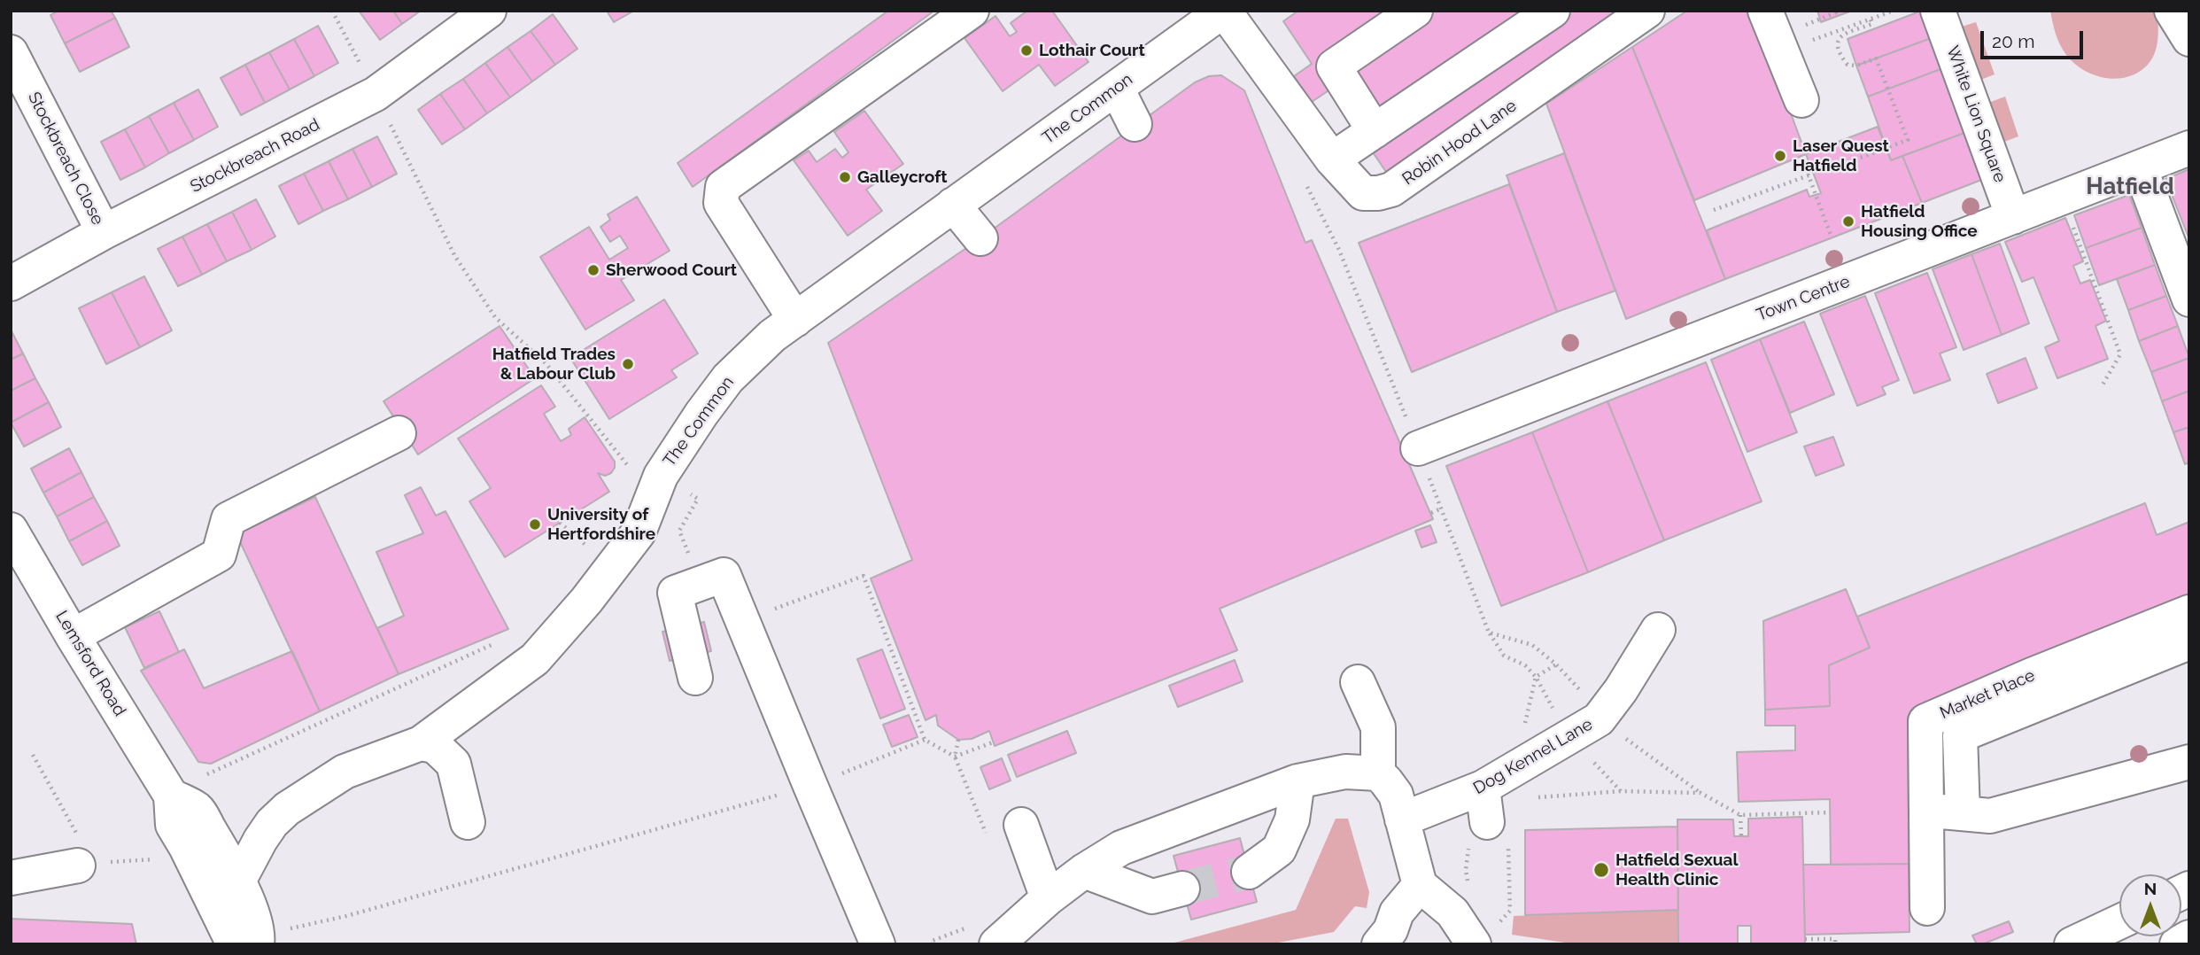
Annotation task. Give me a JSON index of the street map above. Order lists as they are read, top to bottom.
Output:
{
  "streets": {
    "street": [
      "The Common",
      "White Lion Square",
      "Robin Hood Lane",
      "Stockbreach Road",
      "Stockbreach Close",
      "Town Centre",
      "Lemsford Road",
      "Market Place",
      "Dog Kennel Lane"
    ]
  },
  "crossings": [
    ["The Common", "Robin Hood Lane"],
    ["The Common", "Lemsford Road"],
    ["White Lion Square", "Town Centre"],
    ["Stockbreach Road", "Stockbreach Close"]
  ],
  "districts": ["Hatfield"],
  "places": [
    "Lothair Court",
    "Laser Quest Hatfield",
    "Galleycroft",
    "Hatfield Housing Office",
    "Sherwood Court",
    "Hatfield Trades & Labour Club",
    "University of Hertfordshire",
    "Hatfield Sexual Health Clinic"
  ],
  "scale_bar": "20 m",
  "north": "top"
}
